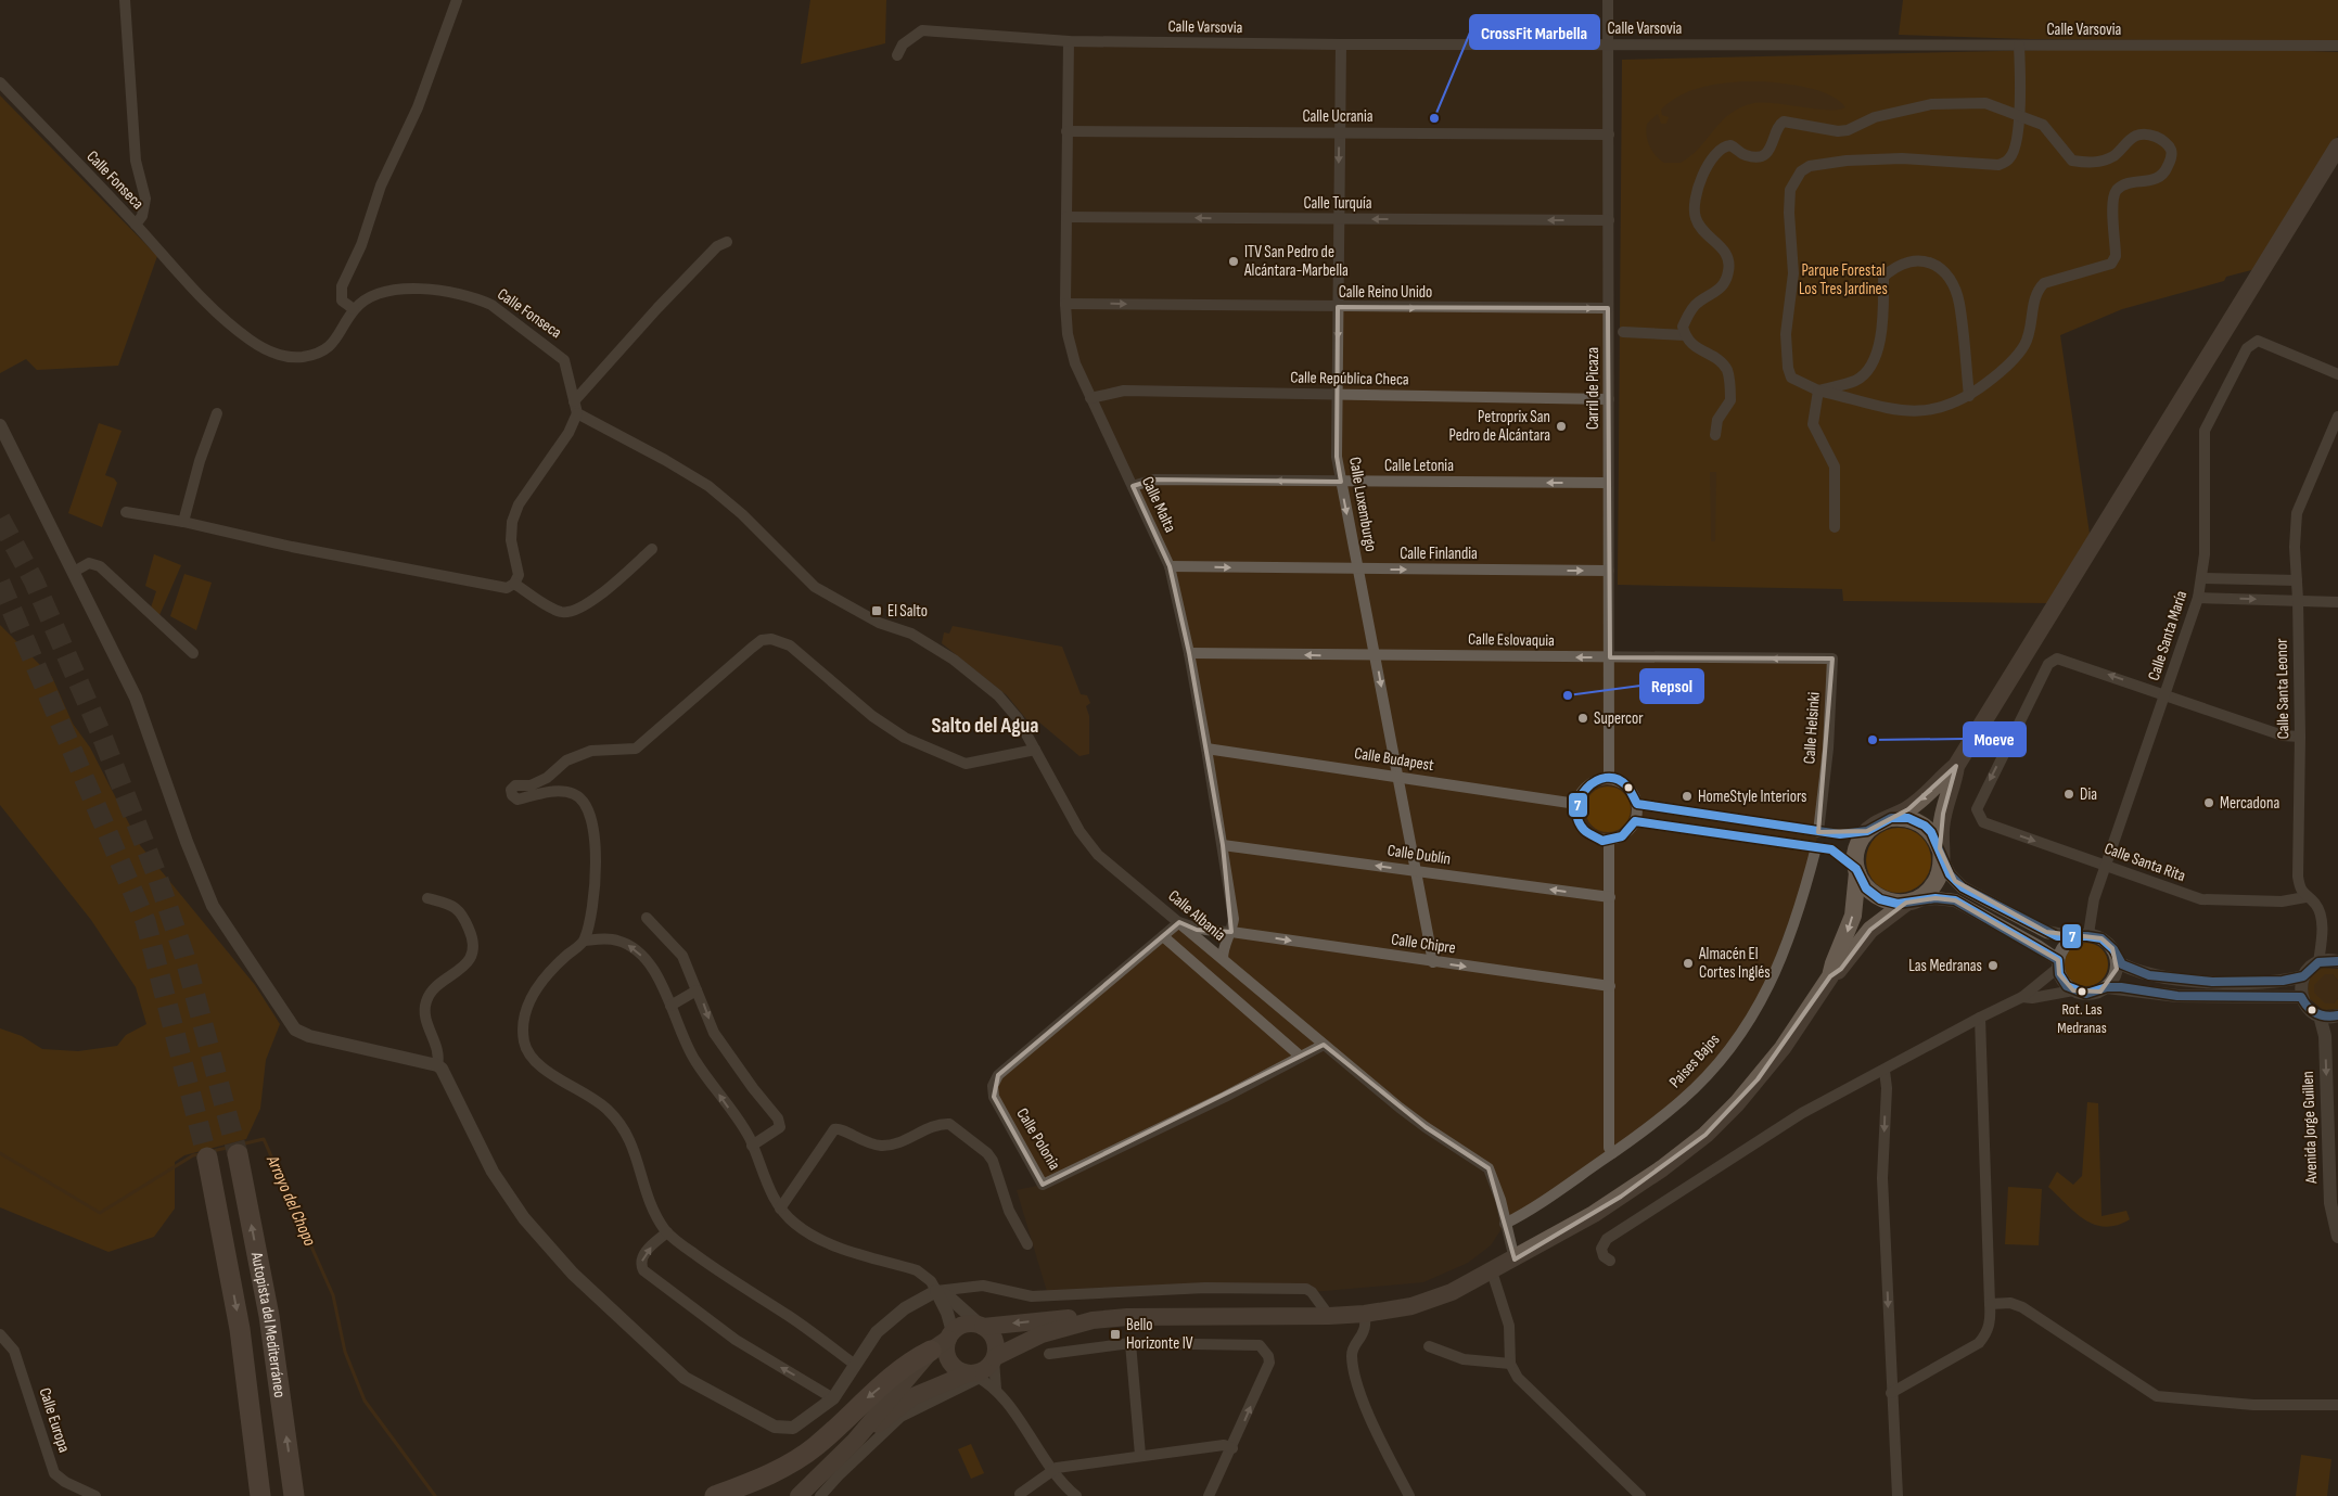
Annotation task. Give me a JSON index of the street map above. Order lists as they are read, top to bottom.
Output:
{
  "streets": {
    "highway": ["Autopista del Mediterráneo"],
    "street": [
      "Calle Varsovia",
      "Calle Ucrania",
      "Calle Fonseca",
      "Calle Turquía",
      "Calle Reino Unido",
      "Calle República Checa",
      "Carril de Picaza",
      "Calle Letonia",
      "Calle Malta",
      "Calle Luxemburgo",
      "Calle Finlandia",
      "Calle Santa María",
      "Calle Eslovaquia",
      "Calle Santa Leonor",
      "Calle Helsinki",
      "Calle Budapest",
      "Calle Dublín",
      "Calle Santa Rita",
      "Calle Albania",
      "Calle Chipre",
      "Paises Bajos",
      "Avenida Jorge Guillen",
      "Calle Polonia",
      "Calle Europa"
    ]
  },
  "crossings": [
    ["Calle Varsovia", "Carril de Picaza"],
    ["Calle Varsovia", "Calle Malta"],
    ["Calle Varsovia", "Calle Luxemburgo"],
    ["Calle Ucrania", "Carril de Picaza"],
    ["Calle Ucrania", "Calle Malta"],
    ["Calle Ucrania", "Calle Luxemburgo"],
    ["Calle Fonseca", "Calle Albania"],
    ["Calle Turquía", "Carril de Picaza"],
    ["Calle Turquía", "Calle Malta"],
    ["Calle Turquía", "Calle Luxemburgo"],
    ["Calle Reino Unido", "Carril de Picaza"],
    ["Calle Reino Unido", "Calle Malta"],
    ["Calle Reino Unido", "Calle Luxemburgo"],
    ["Calle República Checa", "Carril de Picaza"],
    ["Calle República Checa", "Calle Malta"],
    ["Calle República Checa", "Calle Luxemburgo"],
    ["Carril de Picaza", "Calle Letonia"],
    ["Carril de Picaza", "Calle Finlandia"],
    ["Carril de Picaza", "Calle Eslovaquia"],
    ["Carril de Picaza", "Calle Budapest"],
    ["Calle Letonia", "Calle Malta"],
    ["Calle Letonia", "Calle Luxemburgo"],
    ["Calle Malta", "Calle Finlandia"],
    ["Calle Malta", "Calle Eslovaquia"],
    ["Calle Malta", "Calle Budapest"],
    ["Calle Malta", "Calle Dublín"],
    ["Calle Malta", "Calle Albania"],
    ["Calle Malta", "Calle Chipre"],
    ["Calle Luxemburgo", "Calle Finlandia"],
    ["Calle Luxemburgo", "Calle Eslovaquia"],
    ["Calle Luxemburgo", "Calle Budapest"],
    ["Calle Luxemburgo", "Calle Dublín"],
    ["Calle Luxemburgo", "Calle Chipre"],
    ["Calle Santa María", "Calle Santa Rita"],
    ["Calle Eslovaquia", "Calle Helsinki"],
    ["Calle Santa Leonor", "Calle Santa Rita"],
    ["Calle Albania", "Paises Bajos"],
    ["Calle Albania", "Calle Polonia"]
  ],
  "one_way": [
    "Calle Turquía",
    "Calle Reino Unido",
    "Calle Letonia",
    "Calle Luxemburgo",
    "Calle Finlandia",
    "Calle Eslovaquia",
    "Calle Dublín",
    "Calle Chipre",
    "Avenida Jorge Guillen"
  ],
  "districts": ["Salto del Agua"],
  "water": ["Arroyo del Chopo"],
  "parks": ["Parque Forestal Los Tres Jardines"],
  "places": {
    "other": [
      "CrossFit Marbella",
      "ITV San Pedro de Alcántara-Marbella",
      "Petroprix San Pedro de Alcántara",
      "Repsol",
      "Supercor",
      "Moeve",
      "Dia",
      "HomeStyle Interiors",
      "Mercadona",
      "Almacén El Cortes Inglés",
      "Las Medranas",
      "Rot. Las Medranas"
    ],
    "transit": ["El Salto", "Bello Horizonte IV"]
  },
  "lines": ["transit line 7"]
}
